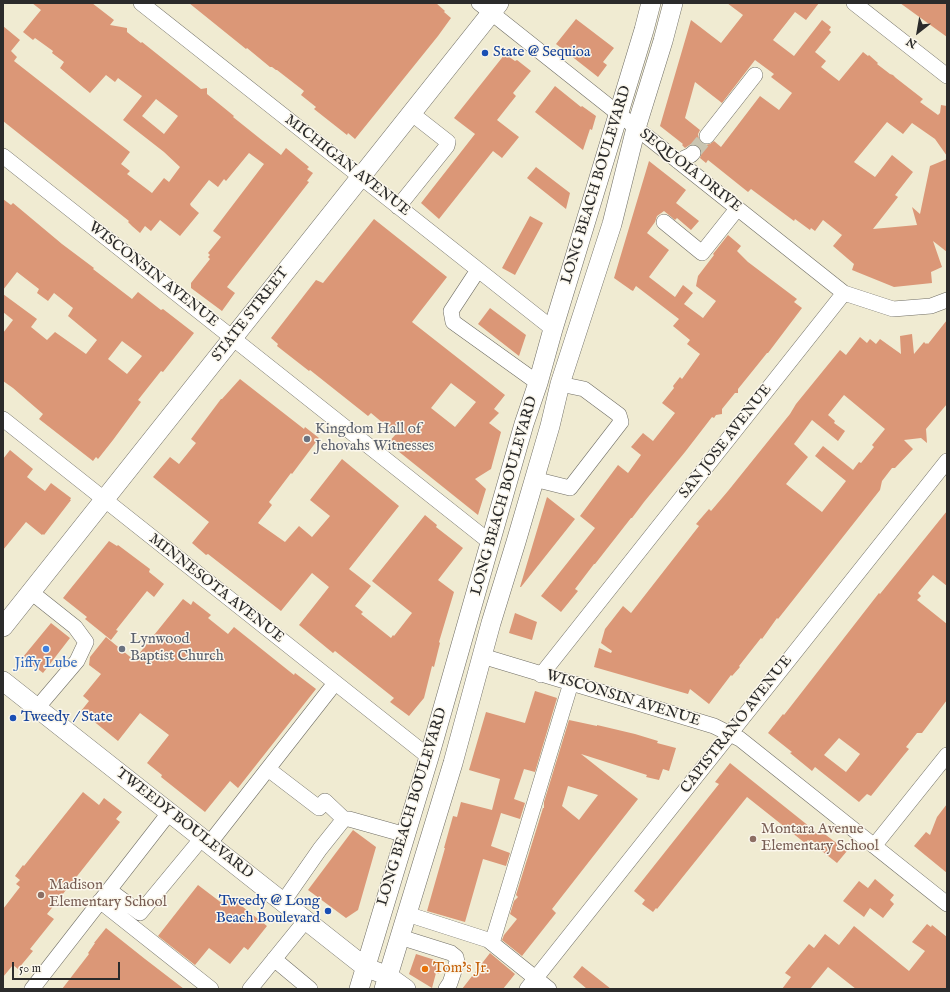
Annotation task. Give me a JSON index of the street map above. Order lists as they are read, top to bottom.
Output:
{
  "streets": {
    "main road": ["LONG BEACH BOULEVARD", "STATE STREET", "TWEEDY BOULEVARD"],
    "street": [
      "MICHIGAN AVENUE",
      "SEQUOIA DRIVE",
      "WISCONSIN AVENUE",
      "SAN JOSE AVENUE",
      "MINNESOTA AVENUE",
      "CAPISTRANO AVENUE"
    ]
  },
  "crossings": [
    ["MICHIGAN AVENUE", "LONG BEACH BOULEVARD"],
    ["MICHIGAN AVENUE", "STATE STREET"],
    ["SEQUOIA DRIVE", "LONG BEACH BOULEVARD"],
    ["SEQUOIA DRIVE", "STATE STREET"],
    ["SEQUOIA DRIVE", "SAN JOSE AVENUE"],
    ["LONG BEACH BOULEVARD", "WISCONSIN AVENUE"],
    ["LONG BEACH BOULEVARD", "MINNESOTA AVENUE"],
    ["LONG BEACH BOULEVARD", "TWEEDY BOULEVARD"],
    ["WISCONSIN AVENUE", "STATE STREET"],
    ["WISCONSIN AVENUE", "SAN JOSE AVENUE"],
    ["WISCONSIN AVENUE", "CAPISTRANO AVENUE"],
    ["STATE STREET", "MINNESOTA AVENUE"]
  ],
  "places": [
    "State @ Sequioa",
    "Kingdom Hall of Jehovahs Witnesses",
    "Jiffy Lube",
    "Lynwood Baptist Church",
    "Tweedy / State",
    "Montara Avenue Elementary School",
    "Madison Elementary School",
    "Tweedy @ Long Beach Boulevard",
    "Tom's Jr."
  ],
  "scale_bar": "50 m",
  "north": "bottom left"
}
